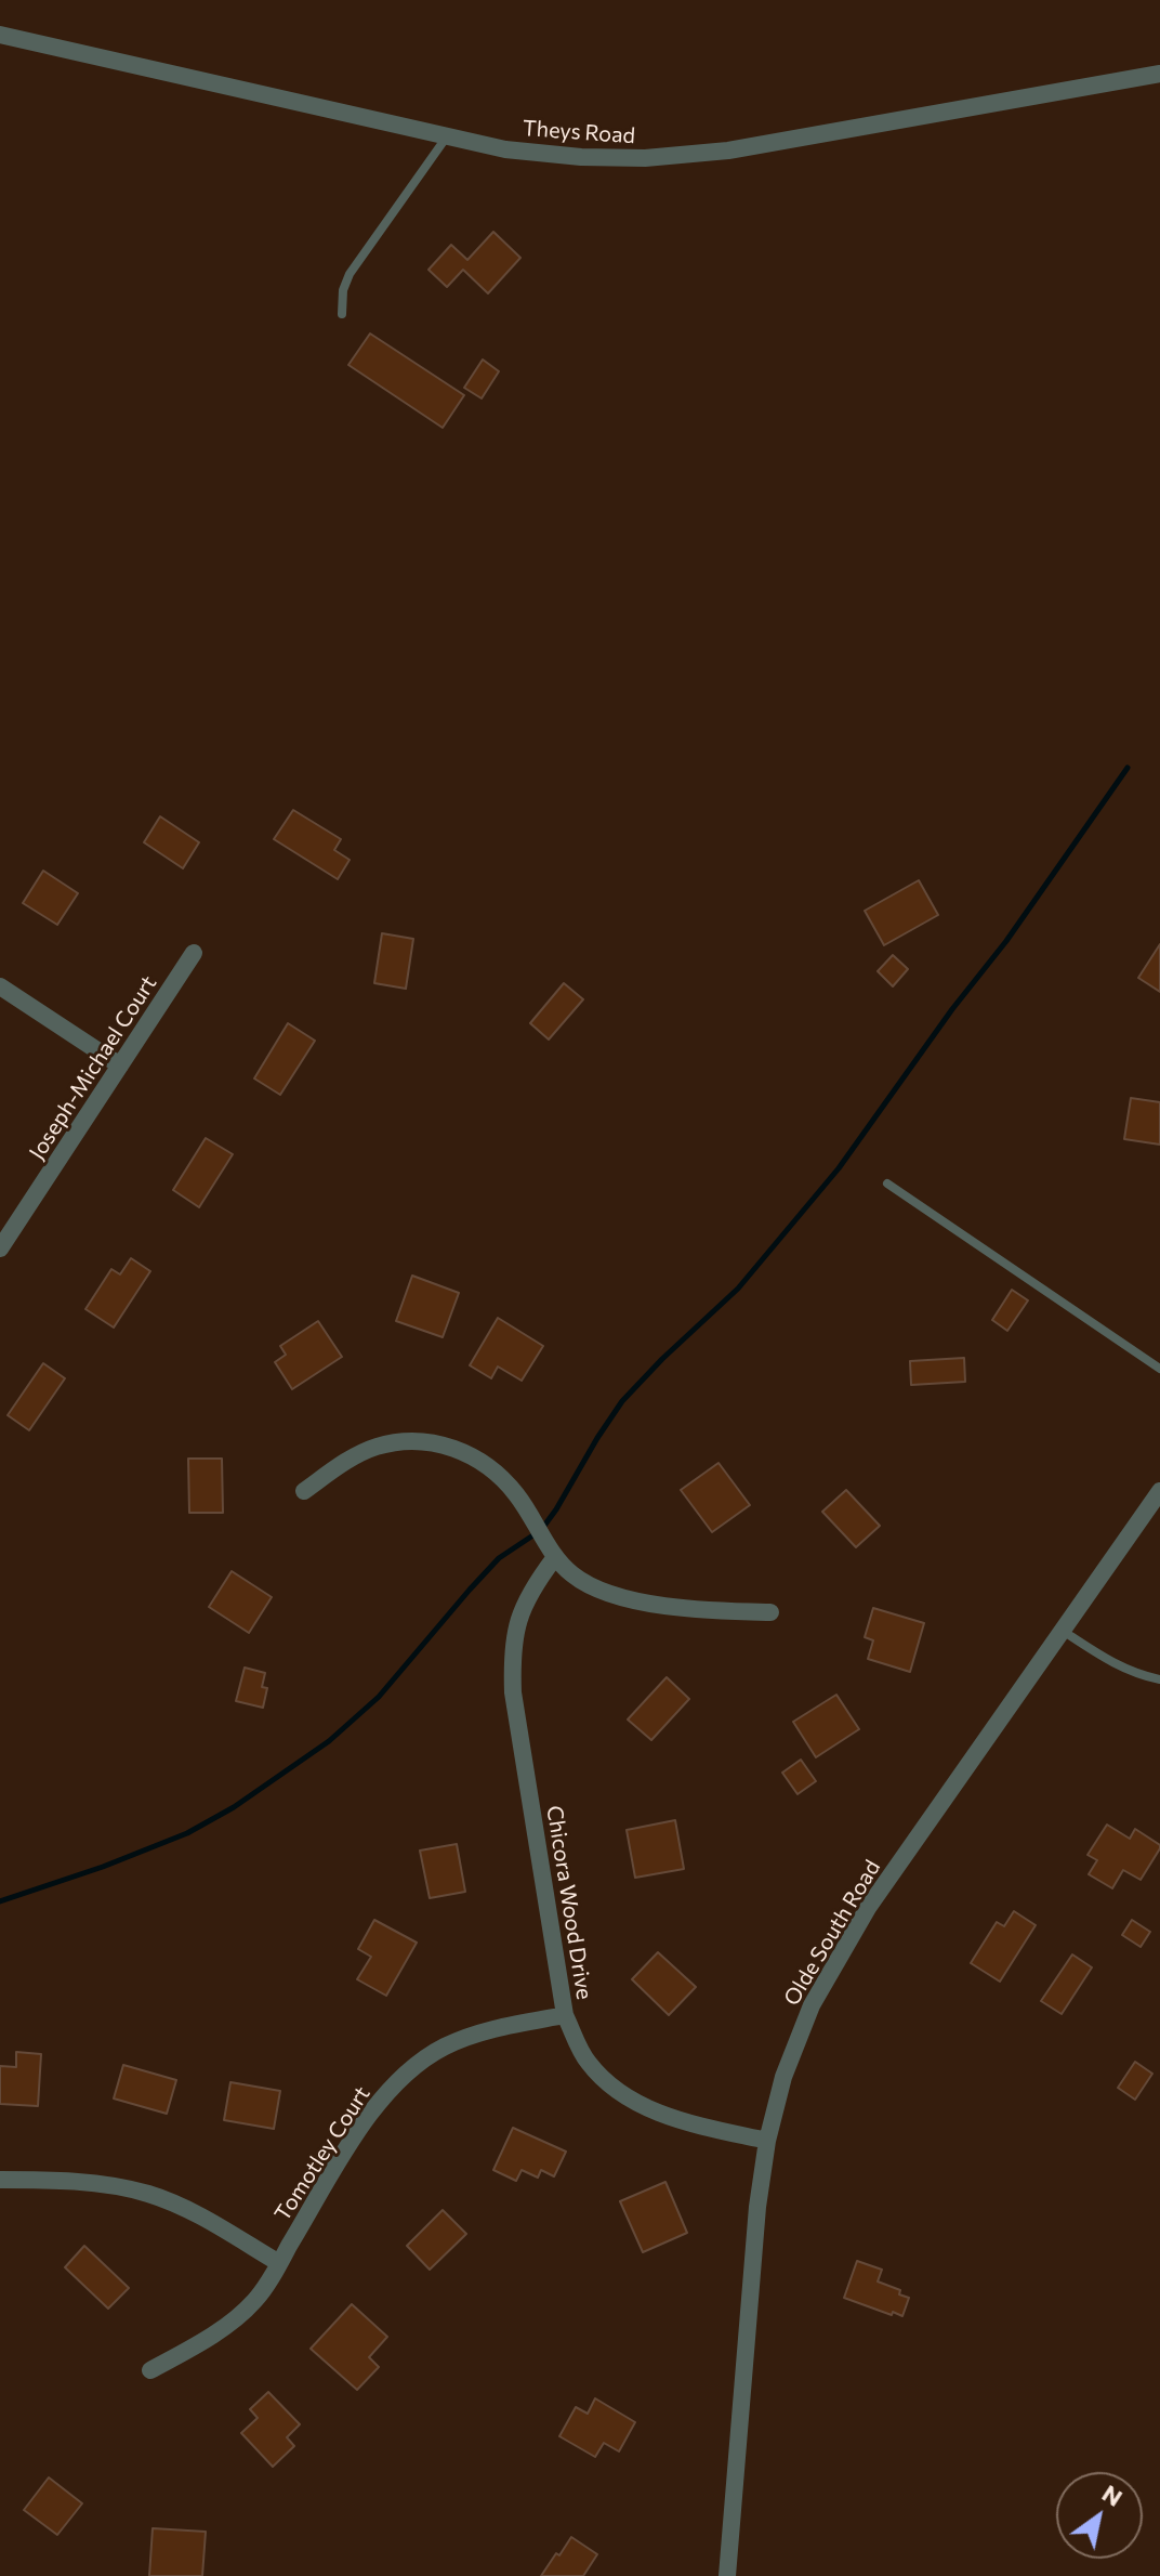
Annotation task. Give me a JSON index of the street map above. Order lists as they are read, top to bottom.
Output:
{
  "streets": {
    "street": [
      "Theys Road",
      "Joseph-Michael Court",
      "Chicora Wood Drive",
      "Olde South Road",
      "Tomotley Court"
    ]
  },
  "crossings": [
    ["Chicora Wood Drive", "Olde South Road"],
    ["Chicora Wood Drive", "Tomotley Court"]
  ],
  "north": "top right"
}
